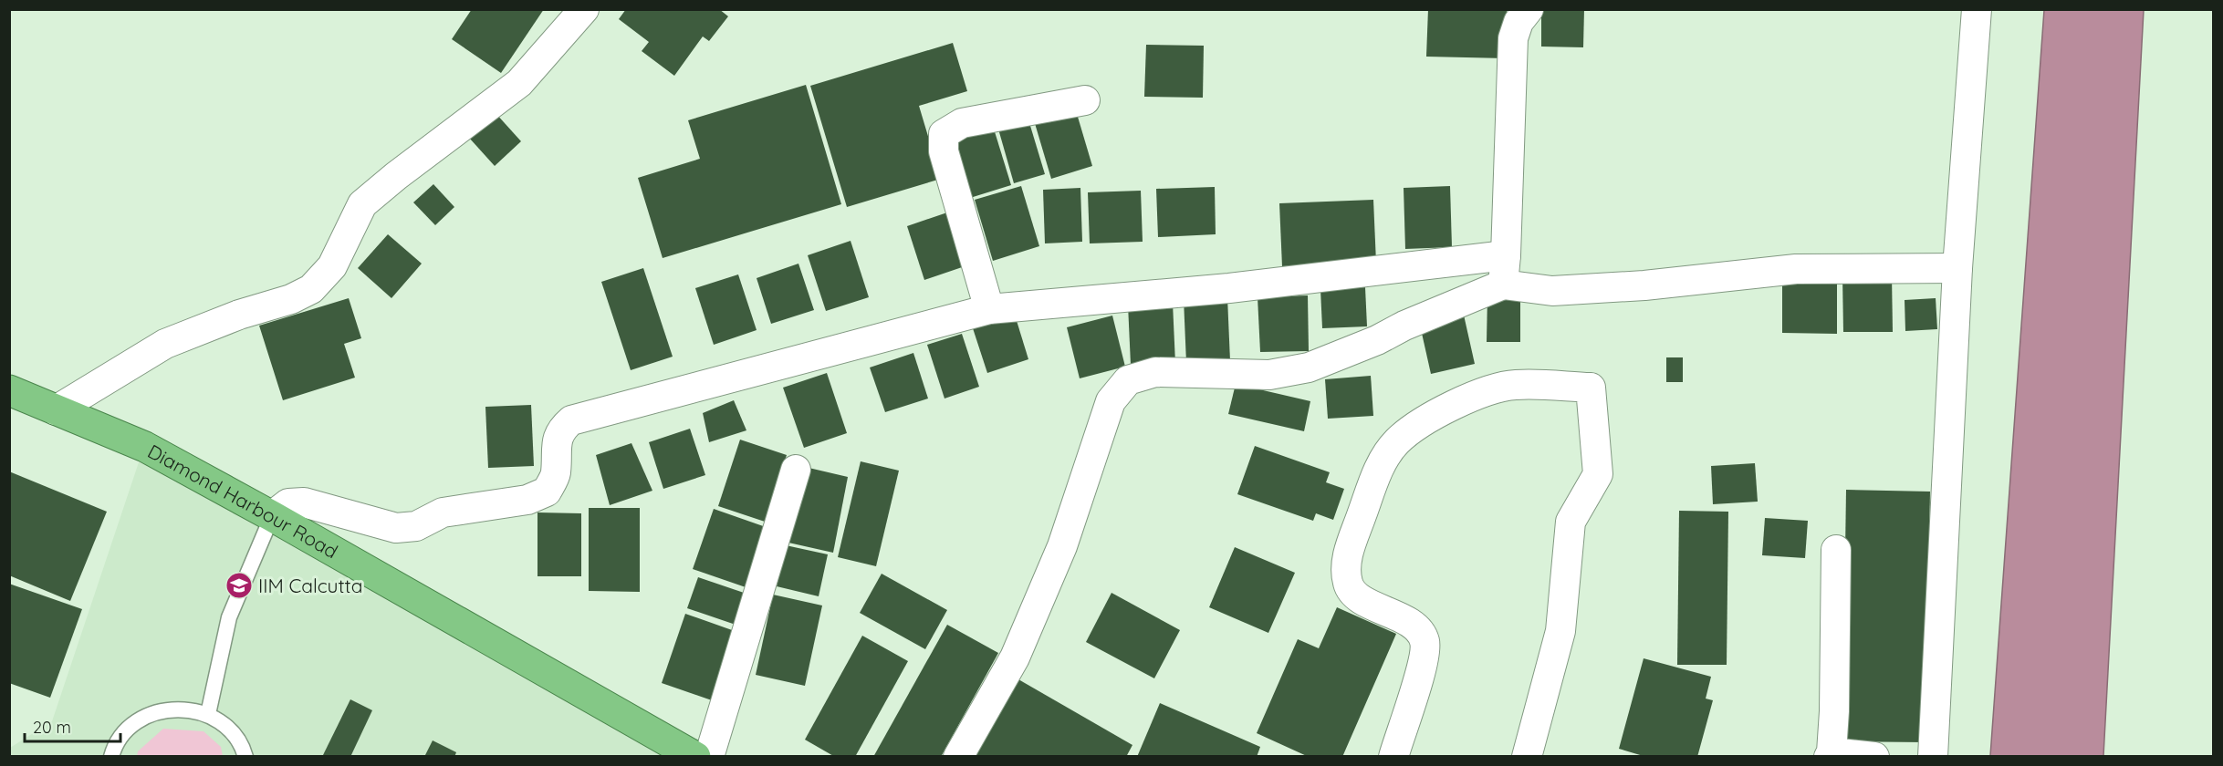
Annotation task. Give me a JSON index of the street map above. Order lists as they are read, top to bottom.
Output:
{
  "streets": {
    "highway": ["Diamond Harbour Road"]
  },
  "places": {
    "school or university": ["IIM Calcutta"]
  },
  "scale_bar": "20 m"
}
